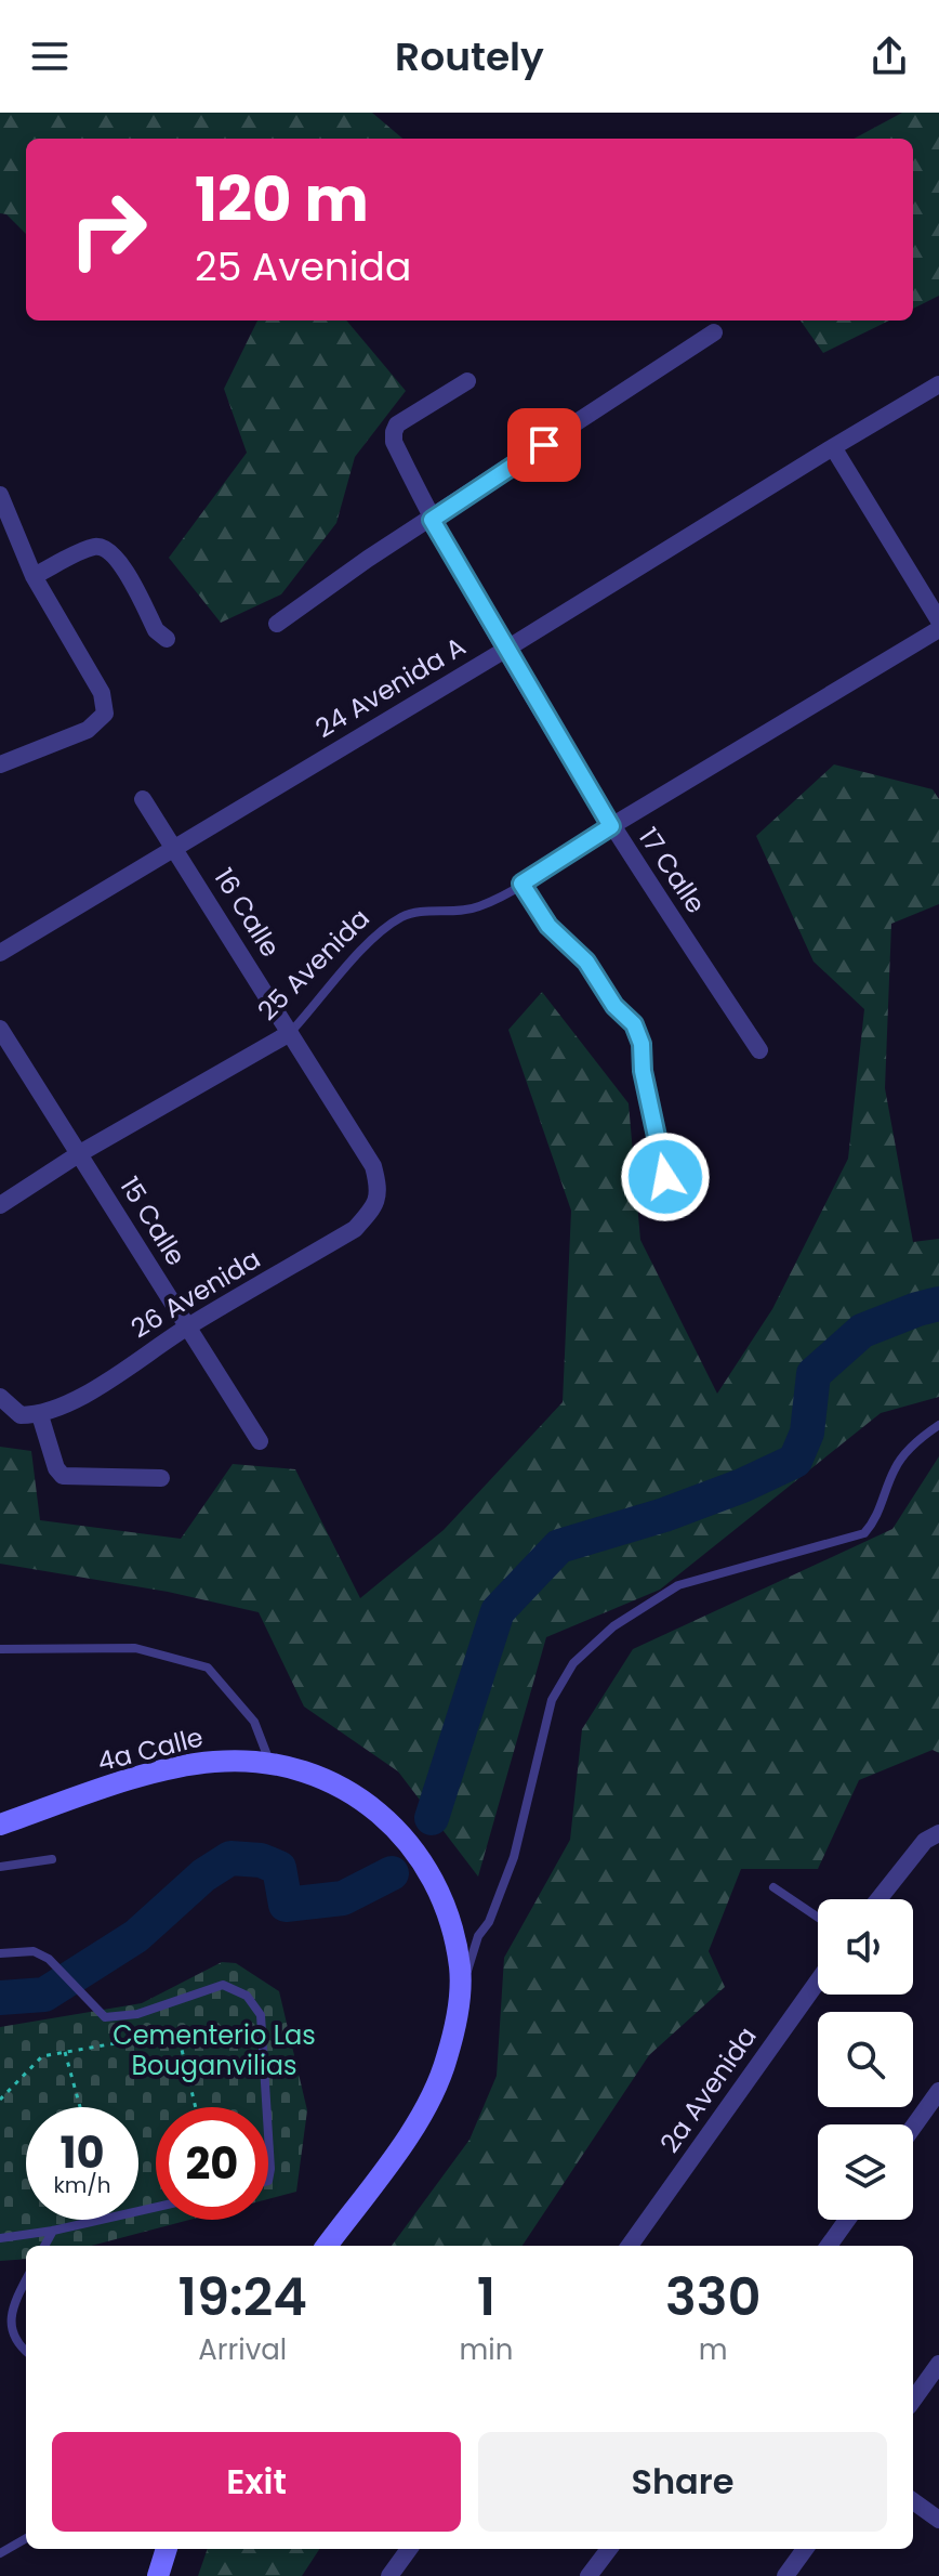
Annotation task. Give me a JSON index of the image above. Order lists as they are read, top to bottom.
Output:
{
  "streets": {
    "main road": ["4a Calle"],
    "street": [
      "24 Avenida A",
      "17 Calle",
      "16 Calle",
      "25 Avenida",
      "15 Calle",
      "26 Avenida",
      "2a Avenida"
    ]
  },
  "crossings": [
    ["24 Avenida A", "17 Calle"],
    ["24 Avenida A", "16 Calle"],
    ["17 Calle", "25 Avenida"],
    ["16 Calle", "25 Avenida"],
    ["16 Calle", "26 Avenida"],
    ["25 Avenida", "15 Calle"],
    ["15 Calle", "26 Avenida"]
  ],
  "parks": ["Cementerio Las Bouganvilias"],
  "page": {
    "header": "Routely",
    "turn": ["120 m", "25 Avenida"],
    "speed": "10 km/h",
    "limit": "20",
    "eta": [
      "19:24",
      "Arrival",
      "1",
      "min",
      "330",
      "m"
    ],
    "buttons": ["Exit", "Share"]
  }
}
